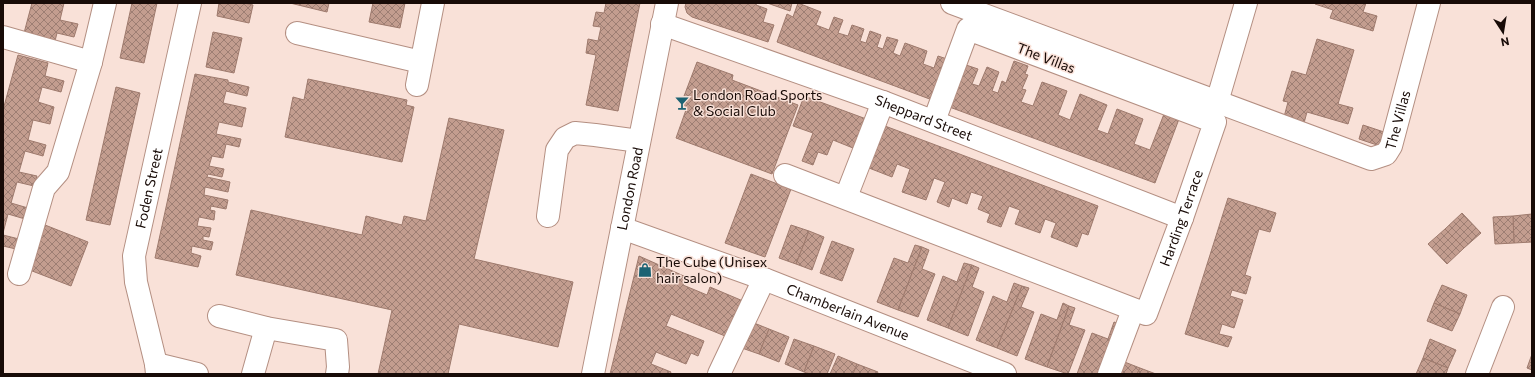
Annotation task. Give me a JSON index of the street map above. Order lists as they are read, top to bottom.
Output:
{
  "streets": {
    "street": [
      "The Villas",
      "Sheppard Street",
      "Foden Street",
      "London Road",
      "Harding Terrace",
      "Chamberlain Avenue"
    ]
  },
  "crossings": [
    ["The Villas", "Sheppard Street"],
    ["The Villas", "Harding Terrace"],
    ["Sheppard Street", "London Road"],
    ["Sheppard Street", "Harding Terrace"],
    ["London Road", "Chamberlain Avenue"]
  ],
  "places": {
    "bar": ["London Road Sports & Social Club"],
    "shop": ["The Cube (Unisex hair salon)"]
  },
  "north": "bottom"
}
